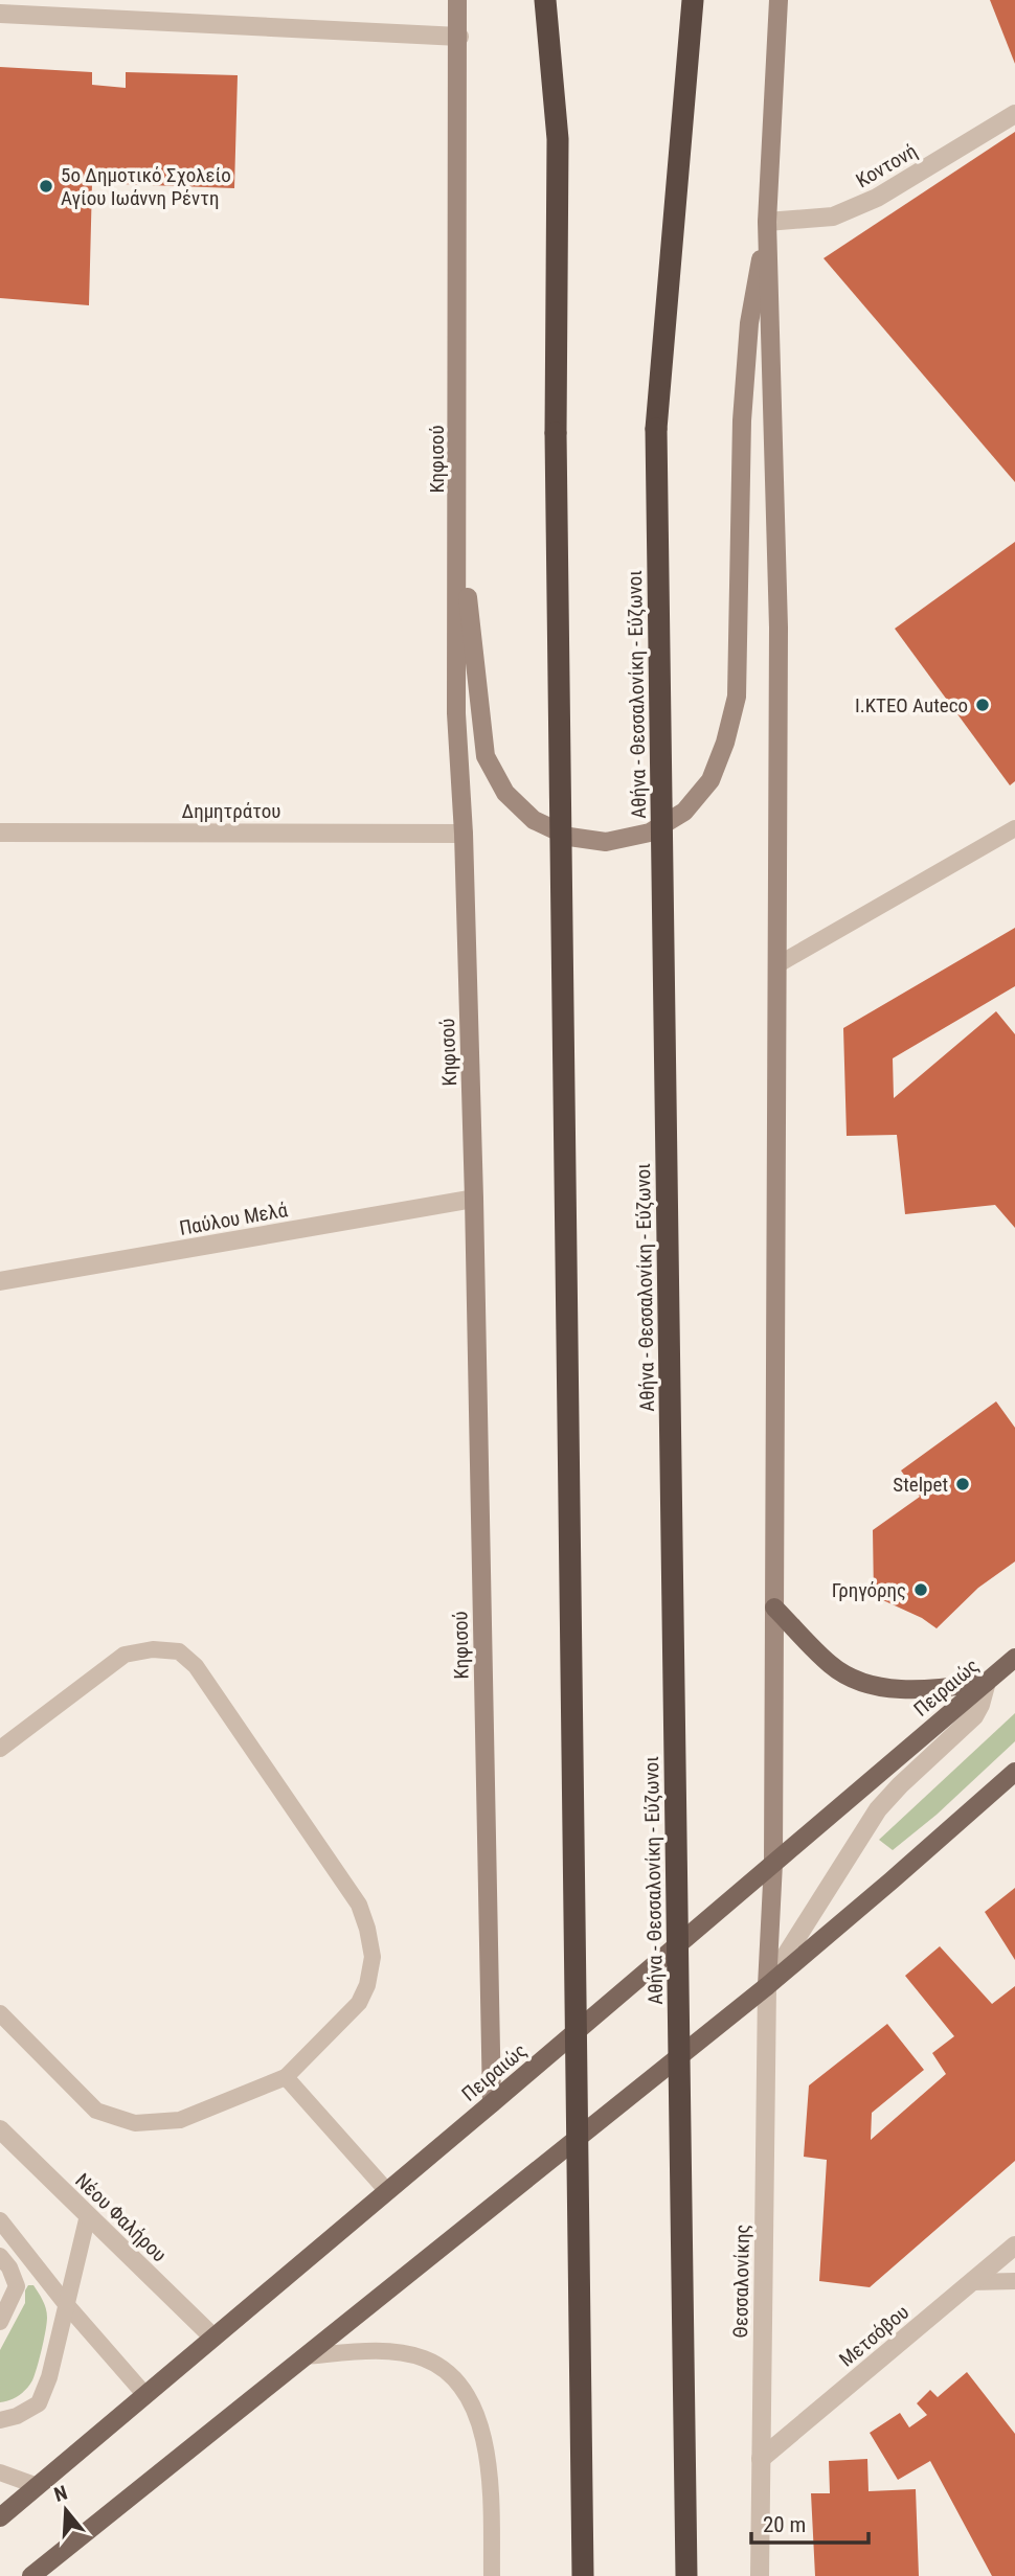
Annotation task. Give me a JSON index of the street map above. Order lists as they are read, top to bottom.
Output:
{
  "streets": {
    "highway": ["Αθήνα - Θεσσαλονίκη - Εύζωνοι"],
    "main road": ["Κηφισού", "Πειραιώς"],
    "street": [
      "Κοντονή",
      "Δημητράτου",
      "Παύλου Μελά",
      "Νέου Φαλήρου",
      "Θεσσαλονίκης",
      "Μετσόβου"
    ]
  },
  "crossings": [
    ["Κηφισού", "Δημητράτου"],
    ["Κηφισού", "Παύλου Μελά"],
    ["Κηφισού", "Πειραιώς"],
    ["Πειραιώς", "Νέου Φαλήρου"],
    ["Θεσσαλονίκης", "Μετσόβου"]
  ],
  "places": [
    "5ο Δημοτικό Σχολείο Αγίου Ιωάννη Ρέντη",
    "Ι.ΚΤΕΟ Auteco",
    "Stelpet",
    "Γρηγόρης"
  ],
  "scale_bar": "20 m",
  "north": "top"
}
